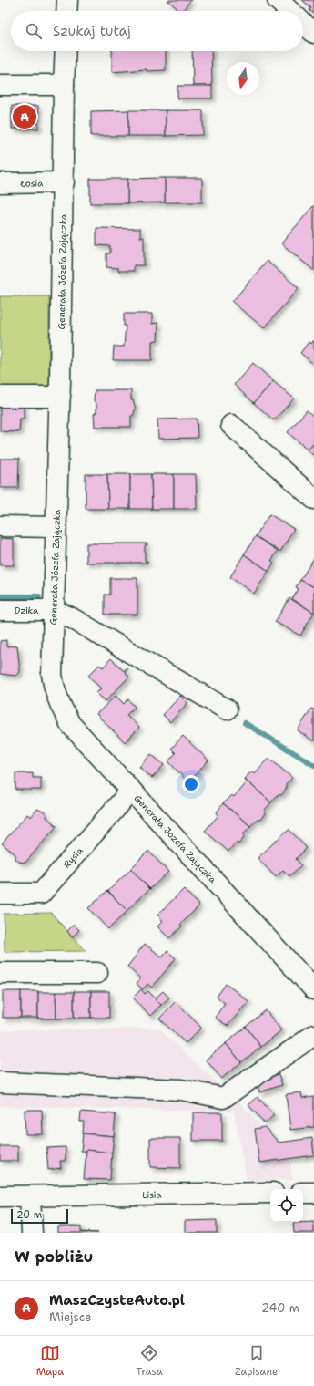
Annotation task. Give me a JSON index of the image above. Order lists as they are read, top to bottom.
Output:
{
  "streets": {
    "street": [
      "Łosia",
      "Generała Józefa Zajączka",
      "Dzika",
      "Rysia",
      "Lisia"
    ]
  },
  "crossings": [
    ["Łosia", "Generała Józefa Zajączka"],
    ["Generała Józefa Zajączka", "Dzika"],
    ["Generała Józefa Zajączka", "Rysia"]
  ],
  "scale_bar": "20 m",
  "north": "bottom",
  "page": {
    "search": "Szukaj tutaj",
    "pins": "A",
    "scale": "20 m",
    "heading": "W pobliżu",
    "list": [
      {
        "mark": "A",
        "name": "MaszCzysteAuto.pl",
        "note": "Miejsce",
        "value": "240 m"
      }
    ],
    "nav": ["Mapa", "Trasa", "Zapisane"]
  }
}
